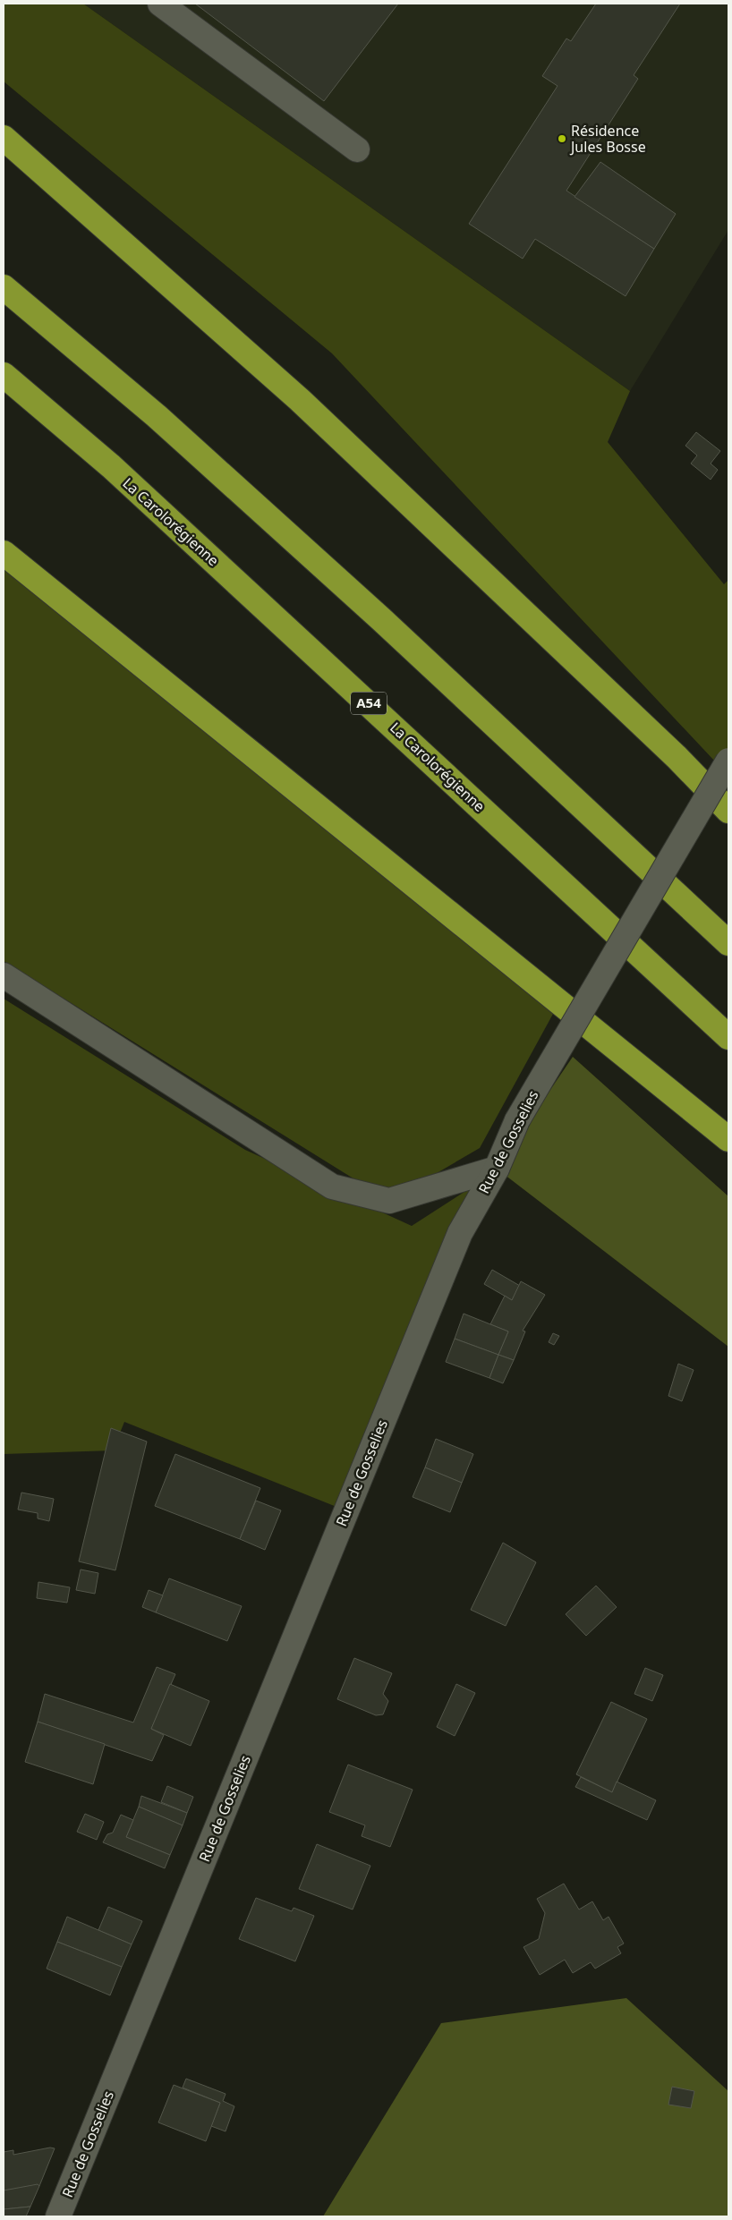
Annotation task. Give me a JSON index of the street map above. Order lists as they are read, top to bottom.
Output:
{
  "streets": {
    "highway": ["La Carolorégienne", "A54"],
    "street": ["Rue de Gosselies"]
  },
  "places": ["Résidence Jules Bosse"]
}
